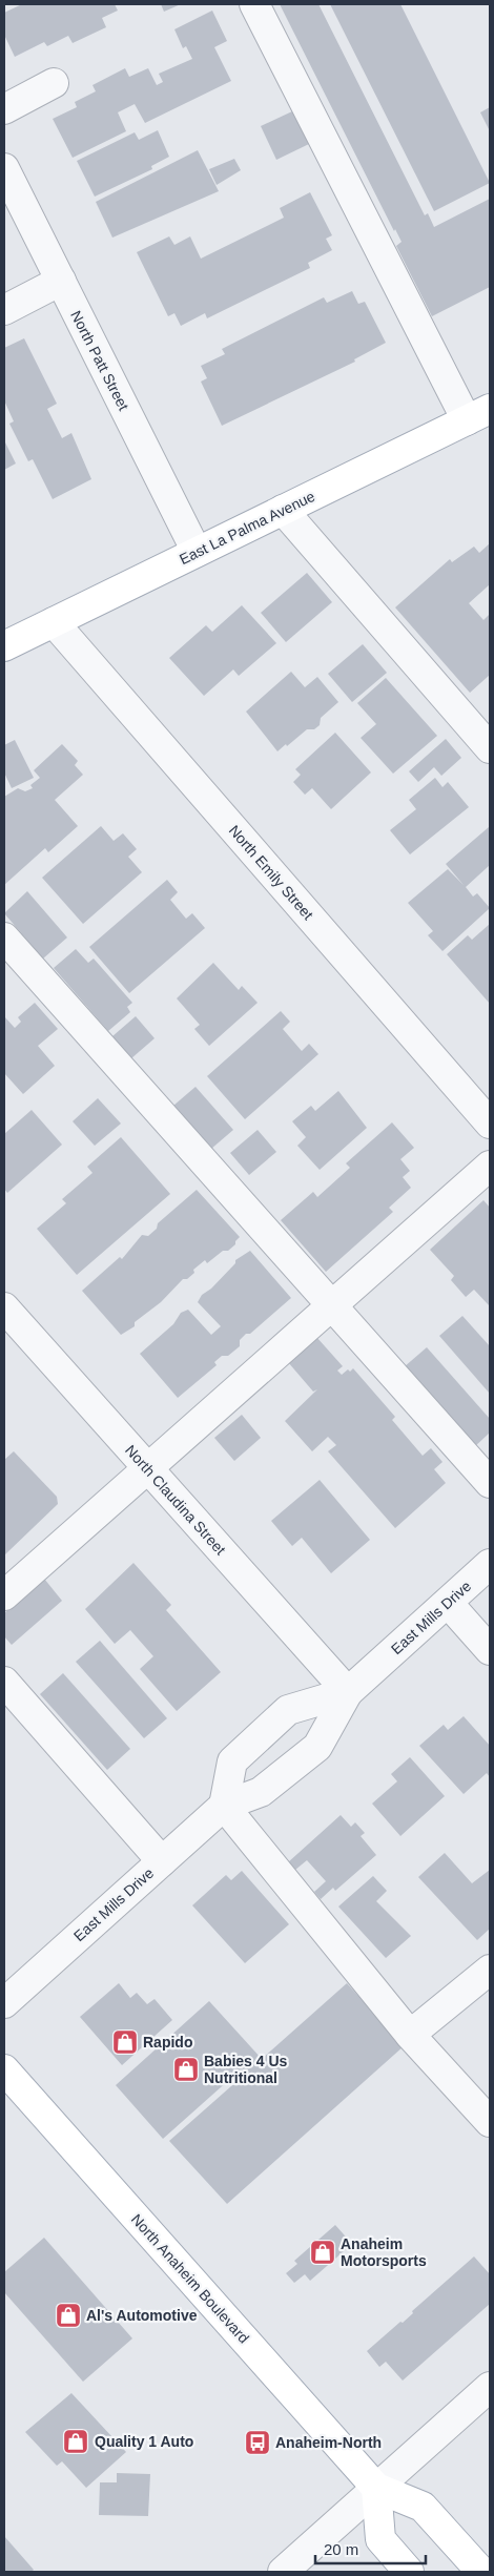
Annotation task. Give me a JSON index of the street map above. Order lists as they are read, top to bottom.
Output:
{
  "streets": {
    "main road": ["East La Palma Avenue", "North Anaheim Boulevard"],
    "street": [
      "North Patt Street",
      "North Emily Street",
      "North Claudina Street",
      "East Mills Drive"
    ]
  },
  "crossings": [
    ["North Patt Street", "East La Palma Avenue"],
    ["East La Palma Avenue", "North Emily Street"],
    ["North Claudina Street", "East Mills Drive"]
  ],
  "places": {
    "shop": [
      "Rapido",
      "Babies 4 Us Nutritional",
      "Anaheim Motorsports",
      "Al's Automotive",
      "Quality 1 Auto"
    ],
    "bus stop": ["Anaheim-North"]
  },
  "scale_bar": "20 m"
}
